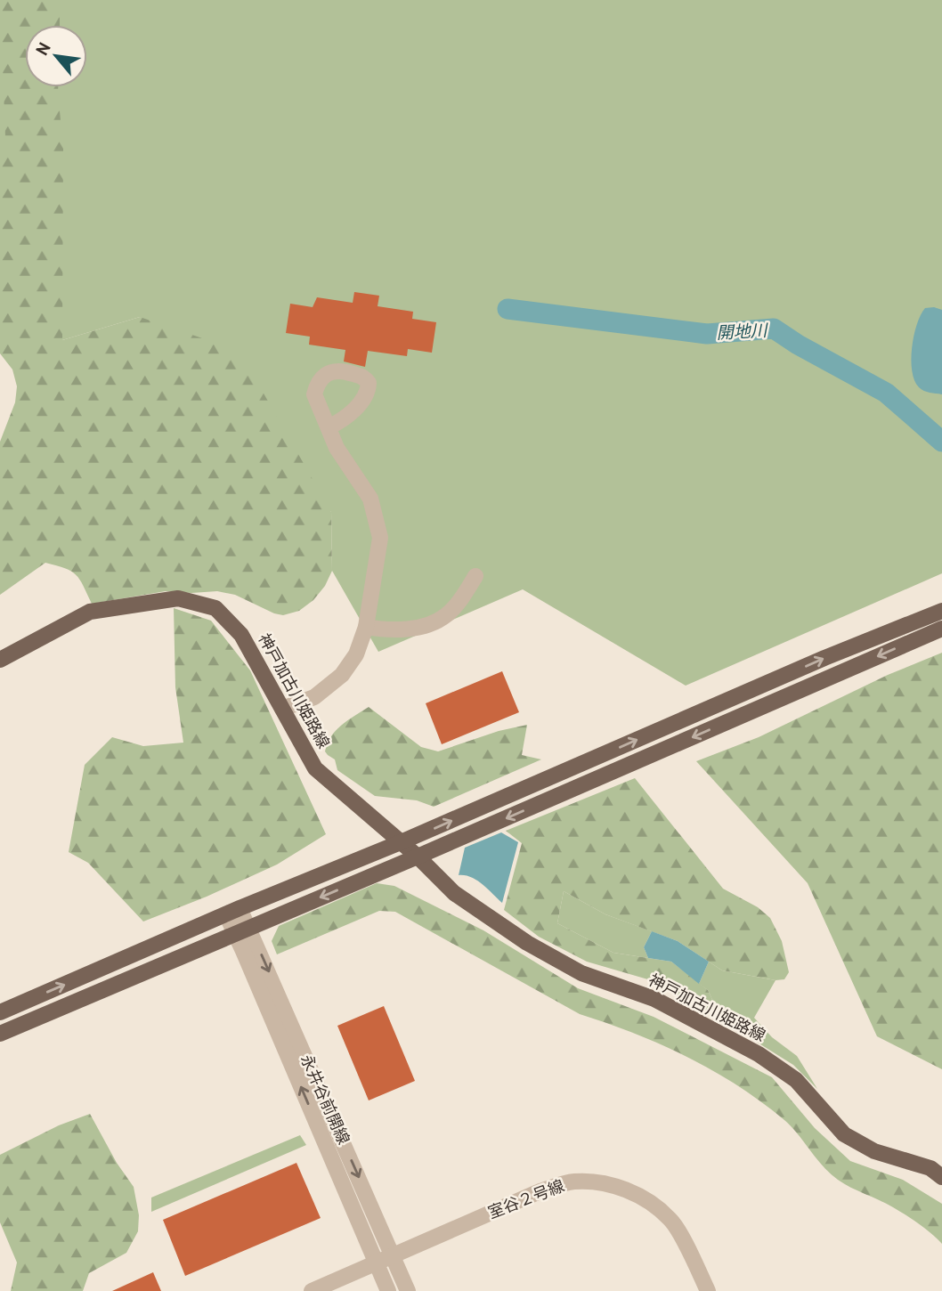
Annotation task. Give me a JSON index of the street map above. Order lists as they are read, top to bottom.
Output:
{
  "streets": {
    "main road": ["神戸加古川姫路線"],
    "street": ["永井谷前開線", "室谷２号線"]
  },
  "crossings": [
    ["永井谷前開線", "室谷２号線"]
  ],
  "water": ["開地川"],
  "north": "top left"
}
